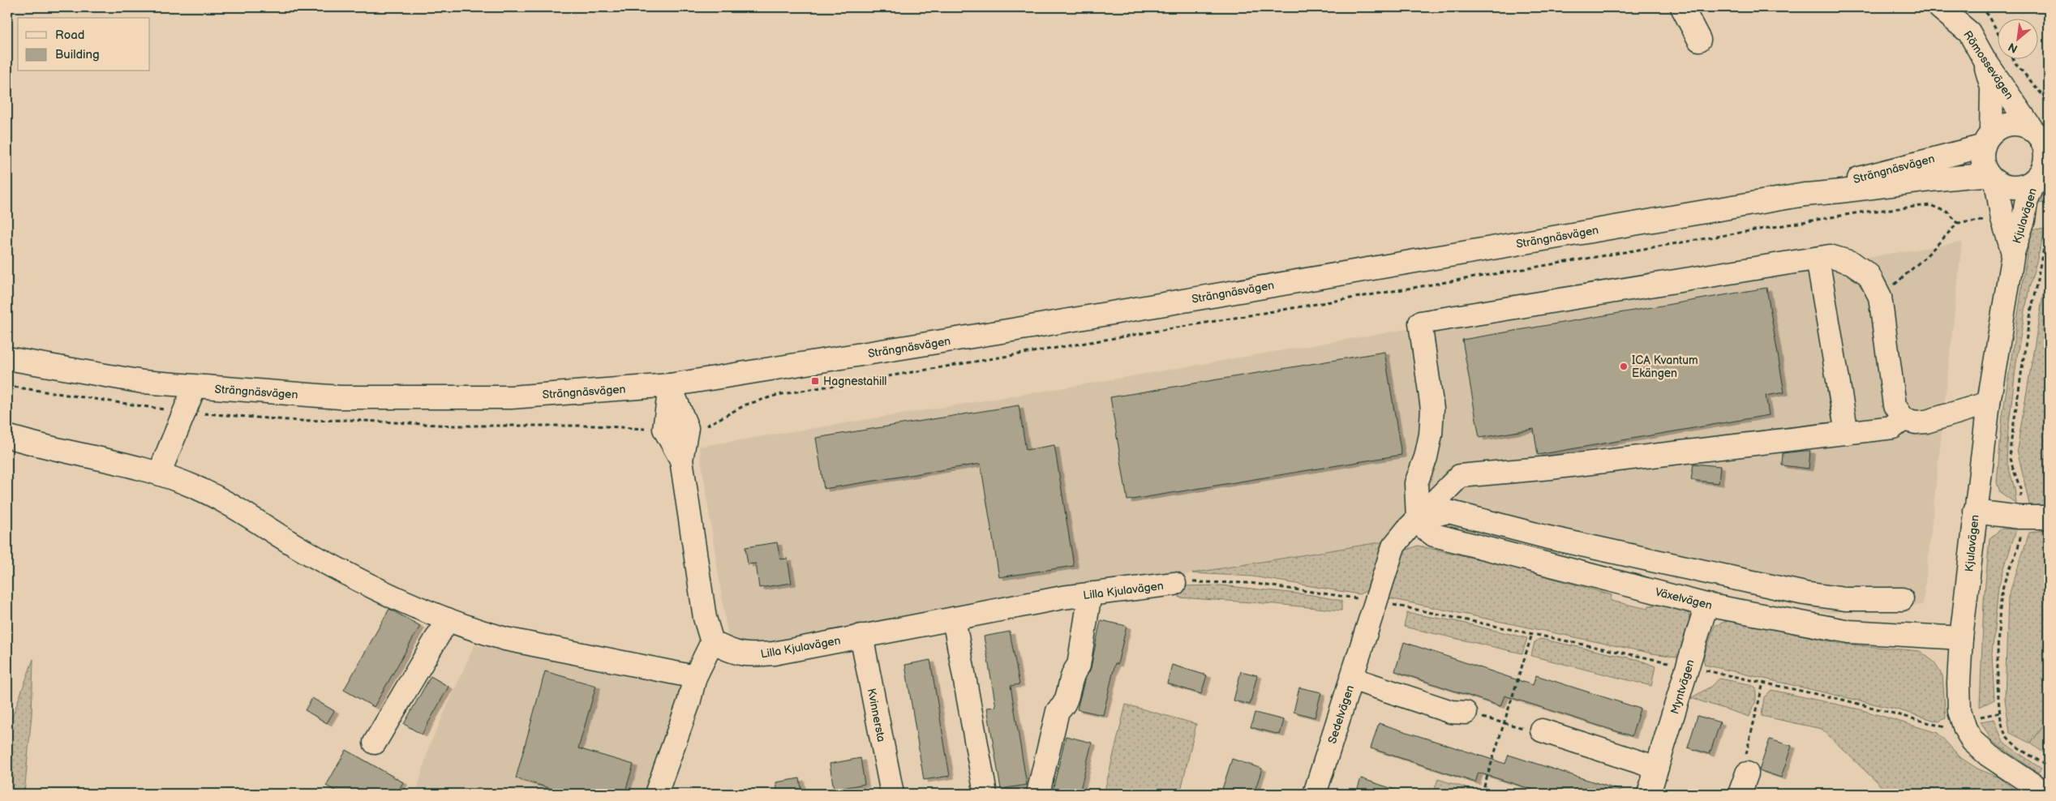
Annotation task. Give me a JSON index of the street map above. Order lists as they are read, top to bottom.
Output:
{
  "streets": {
    "street": [
      "Römossevägen",
      "Strängnäsvägen",
      "Kjulavägen",
      "Lilla Kjulavägen",
      "Växelvägen",
      "Myntvägen",
      "Sedelvägen",
      "Kvinnersta"
    ]
  },
  "crossings": [
    ["Römossevägen", "Strängnäsvägen"],
    ["Römossevägen", "Kjulavägen"],
    ["Strängnäsvägen", "Kjulavägen"],
    ["Kjulavägen", "Växelvägen"],
    ["Lilla Kjulavägen", "Kvinnersta"],
    ["Växelvägen", "Myntvägen"]
  ],
  "places": {
    "other": ["ICA Kvantum Ekängen"],
    "transit": ["Hagnestahill"]
  },
  "legend": ["Road", "Building"],
  "north": "bottom left"
}
